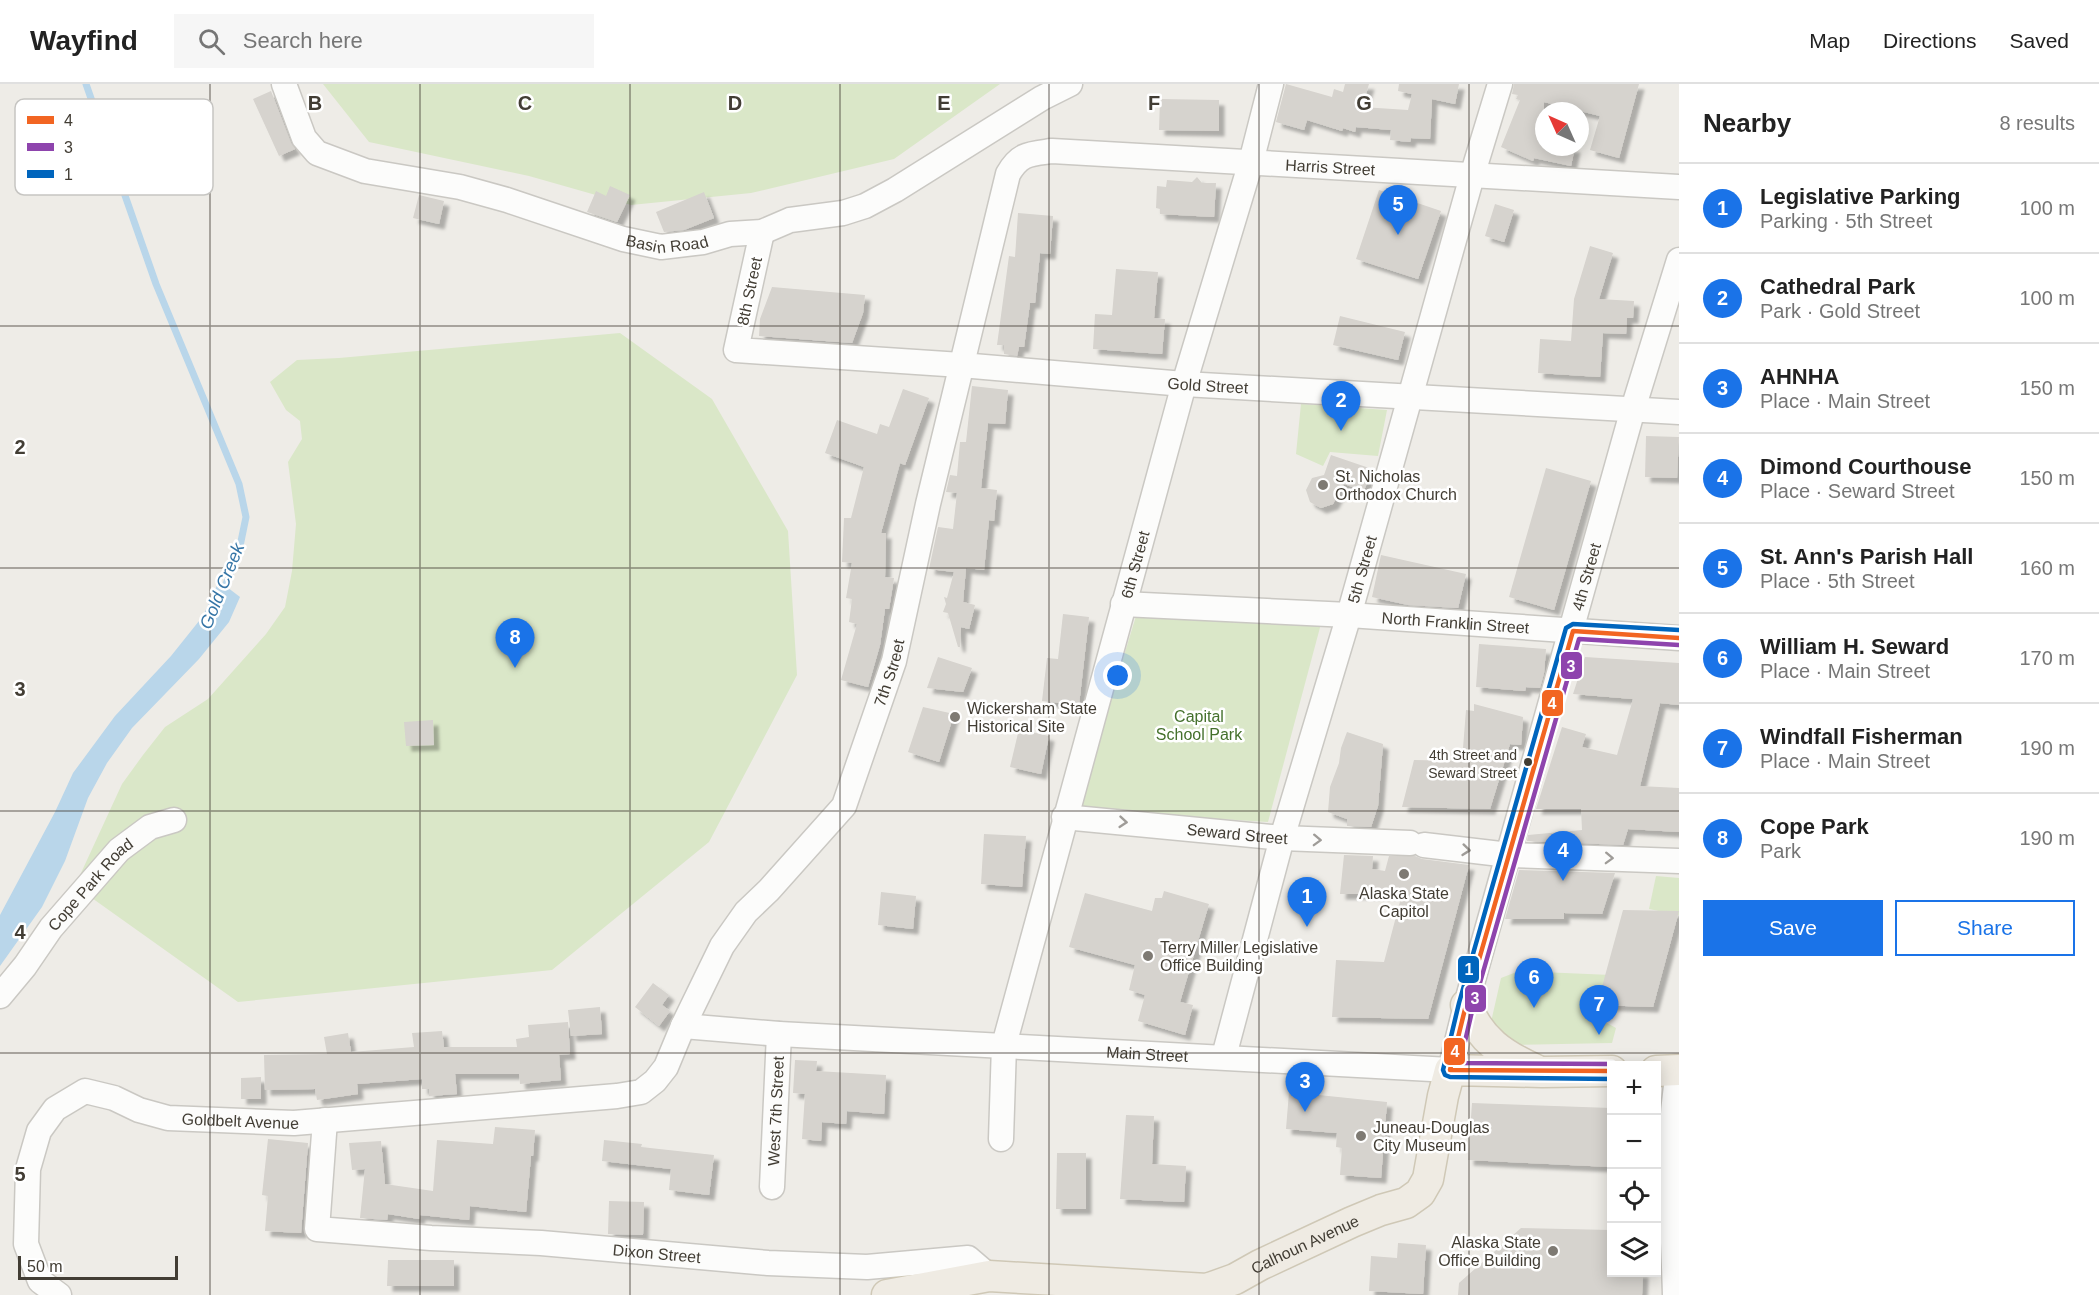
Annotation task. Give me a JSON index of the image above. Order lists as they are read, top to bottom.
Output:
{
  "streets": {
    "main road": ["Main Street", "Calhoun Avenue"],
    "street": [
      "Harris Street",
      "Basin Road",
      "8th Street",
      "Gold Street",
      "6th Street",
      "5th Street",
      "4th Street",
      "North Franklin Street",
      "7th Street",
      "Seward Street",
      "Cope Park Road",
      "West 7th Street",
      "Goldbelt Avenue",
      "Dixon Street"
    ]
  },
  "crossings": [
    ["Harris Street", "6th Street"],
    ["Harris Street", "5th Street"],
    ["Harris Street", "7th Street"],
    ["Basin Road", "8th Street"],
    ["8th Street", "Gold Street"],
    ["Gold Street", "6th Street"],
    ["Gold Street", "5th Street"],
    ["Gold Street", "4th Street"],
    ["Gold Street", "7th Street"],
    ["6th Street", "North Franklin Street"],
    ["6th Street", "Seward Street"],
    ["6th Street", "Main Street"],
    ["5th Street", "North Franklin Street"],
    ["5th Street", "Seward Street"],
    ["5th Street", "Main Street"],
    ["4th Street", "North Franklin Street"],
    ["4th Street", "Seward Street"],
    ["4th Street", "Main Street"],
    ["4th Street", "Calhoun Avenue"],
    ["7th Street", "Main Street"],
    ["7th Street", "Goldbelt Avenue"],
    ["Main Street", "West 7th Street"],
    ["Main Street", "Calhoun Avenue"],
    ["Goldbelt Avenue", "Dixon Street"],
    ["Calhoun Avenue", "Dixon Street"]
  ],
  "one_way": ["Seward Street"],
  "water": ["Gold Creek"],
  "parks": ["Capital School Park"],
  "places": [
    "St. Nicholas Orthodox Church",
    "Wickersham State Historical Site",
    "4th Street and Seward Street",
    "Alaska State Capitol",
    "Terry Miller Legislative Office Building",
    "Juneau-Douglas City Museum",
    "Alaska State Office Building"
  ],
  "lines": ["transit line 1", "transit line 4", "transit line 3"],
  "legend": ["4", "3", "1"],
  "scale_bar": "50 m",
  "north": "top left",
  "page": {
    "header": "Wayfind",
    "search": "Search here",
    "nav": ["Map", "Directions", "Saved"],
    "heading": ["Nearby", "8 results"],
    "list": [
      {
        "mark": "1",
        "name": "Legislative Parking",
        "note": "Parking · 5th Street",
        "value": "100 m"
      },
      {
        "mark": "2",
        "name": "Cathedral Park",
        "note": "Park · Gold Street",
        "value": "100 m"
      },
      {
        "mark": "3",
        "name": "AHNHA",
        "note": "Place · Main Street",
        "value": "150 m"
      },
      {
        "mark": "4",
        "name": "Dimond Courthouse",
        "note": "Place · Seward Street",
        "value": "150 m"
      },
      {
        "mark": "5",
        "name": "St. Ann's Parish Hall",
        "note": "Place · 5th Street",
        "value": "160 m"
      },
      {
        "mark": "6",
        "name": "William H. Seward",
        "note": "Place · Main Street",
        "value": "170 m"
      },
      {
        "mark": "7",
        "name": "Windfall Fisherman",
        "note": "Place · Main Street",
        "value": "190 m"
      },
      {
        "mark": "8",
        "name": "Cope Park",
        "note": "Park",
        "value": "190 m"
      }
    ],
    "pins": [
      "5",
      "2",
      "8",
      "4",
      "1",
      "6",
      "7",
      "3"
    ],
    "buttons": ["Save", "Share"],
    "map_buttons": ["+", "−"],
    "scale": "50 m"
  },
  "grid": {
    "columns": [
      "B",
      "C",
      "D",
      "E",
      "F",
      "G"
    ],
    "rows": [
      "2",
      "3",
      "4",
      "5"
    ]
  }
}
